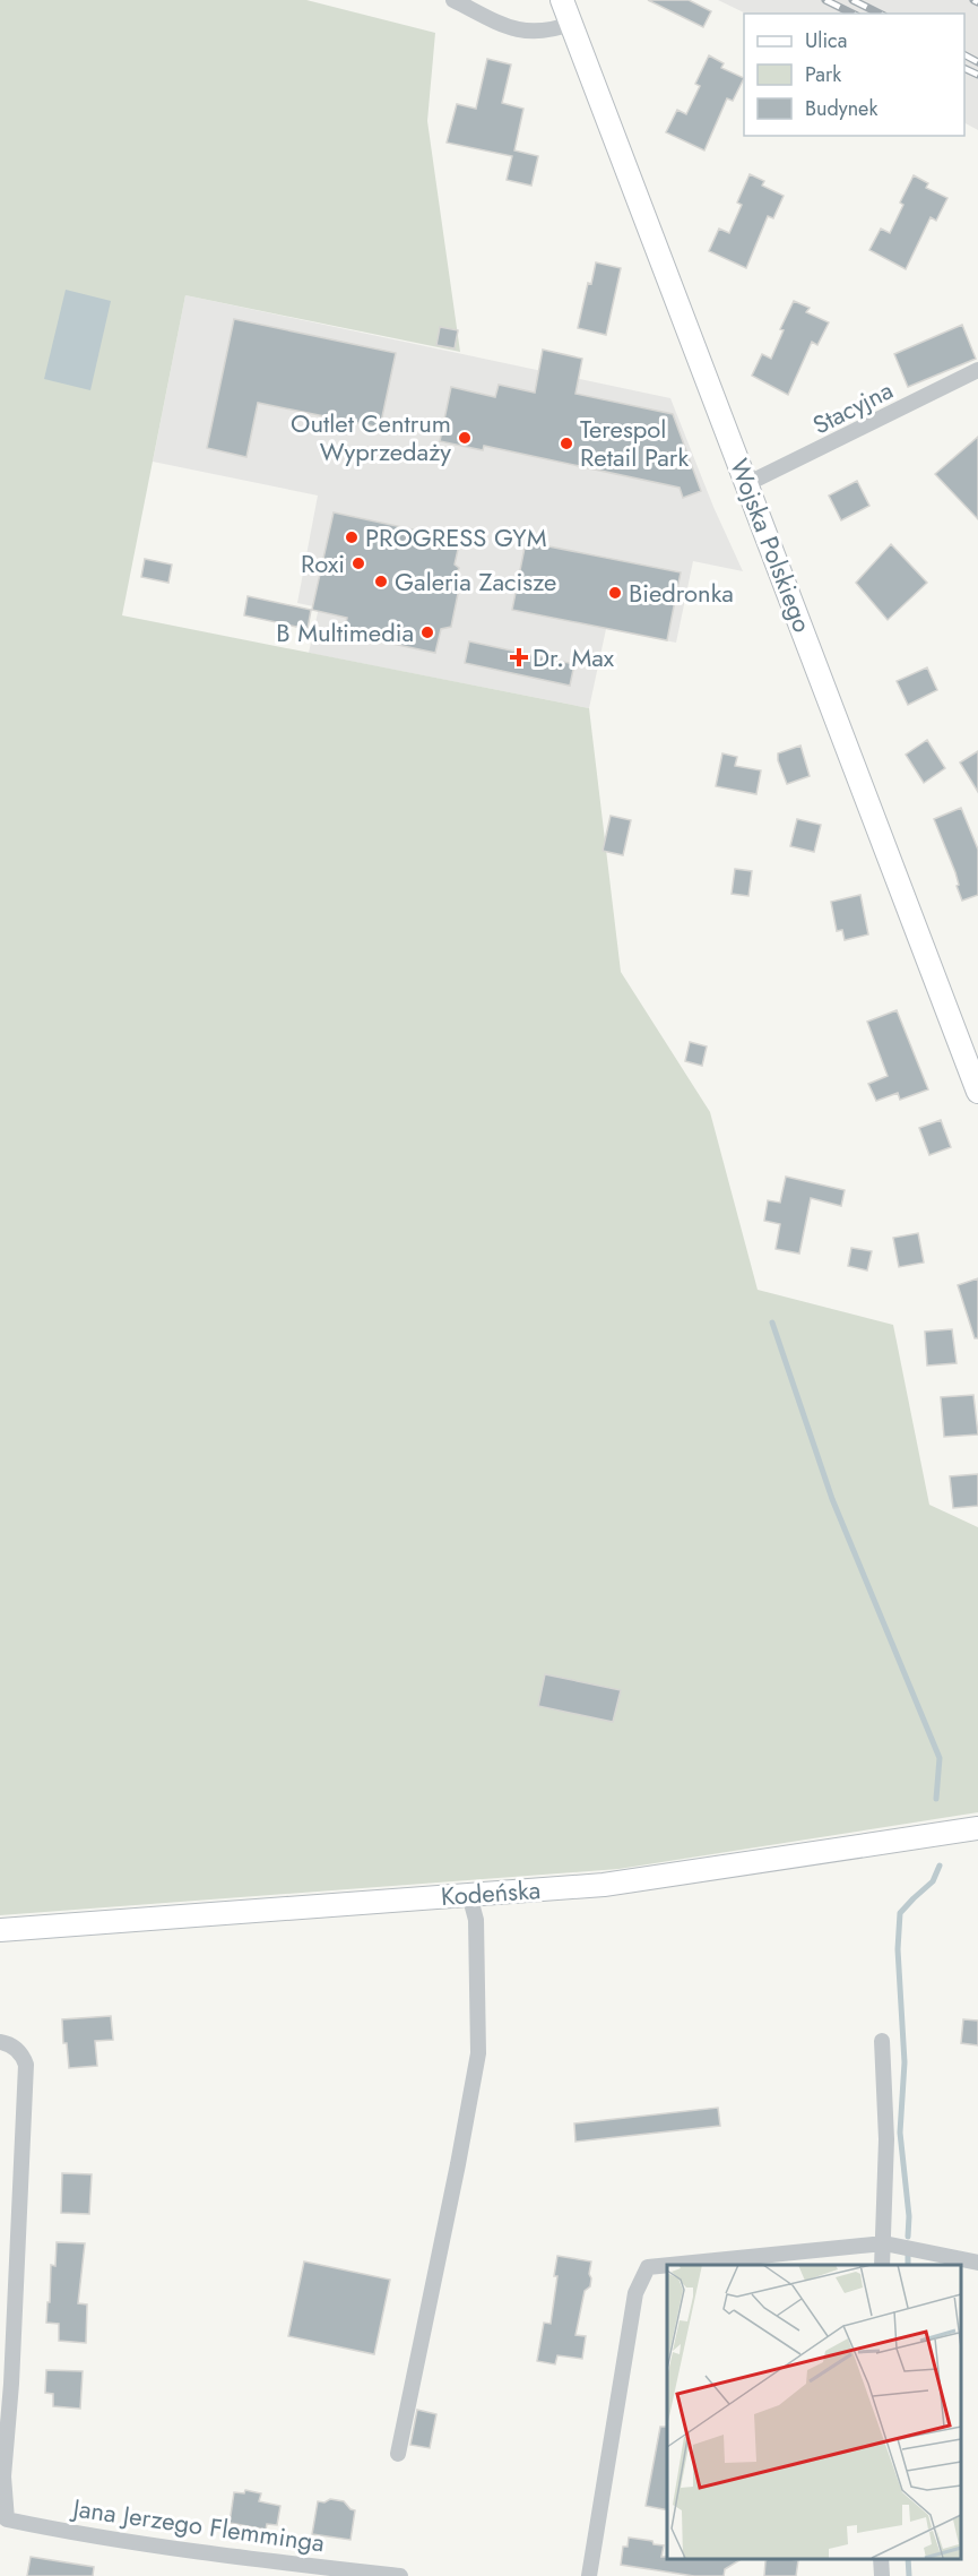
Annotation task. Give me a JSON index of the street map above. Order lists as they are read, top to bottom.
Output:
{
  "streets": {
    "main road": ["Wojska Polskiego", "Kodeńska"],
    "street": ["Stacyjna", "Jana Jerzego Flemminga"]
  },
  "crossings": [
    ["Stacyjna", "Wojska Polskiego"]
  ],
  "places": {
    "other": [
      "Outlet Centrum Wyprzedaży",
      "Terespol Retail Park",
      "PROGRESS GYM",
      "Roxi",
      "Galeria Zacisze",
      "Biedronka",
      "B Multimedia"
    ],
    "health": ["Dr. Max"]
  },
  "legend": ["Ulica", "Park", "Budynek"]
}
